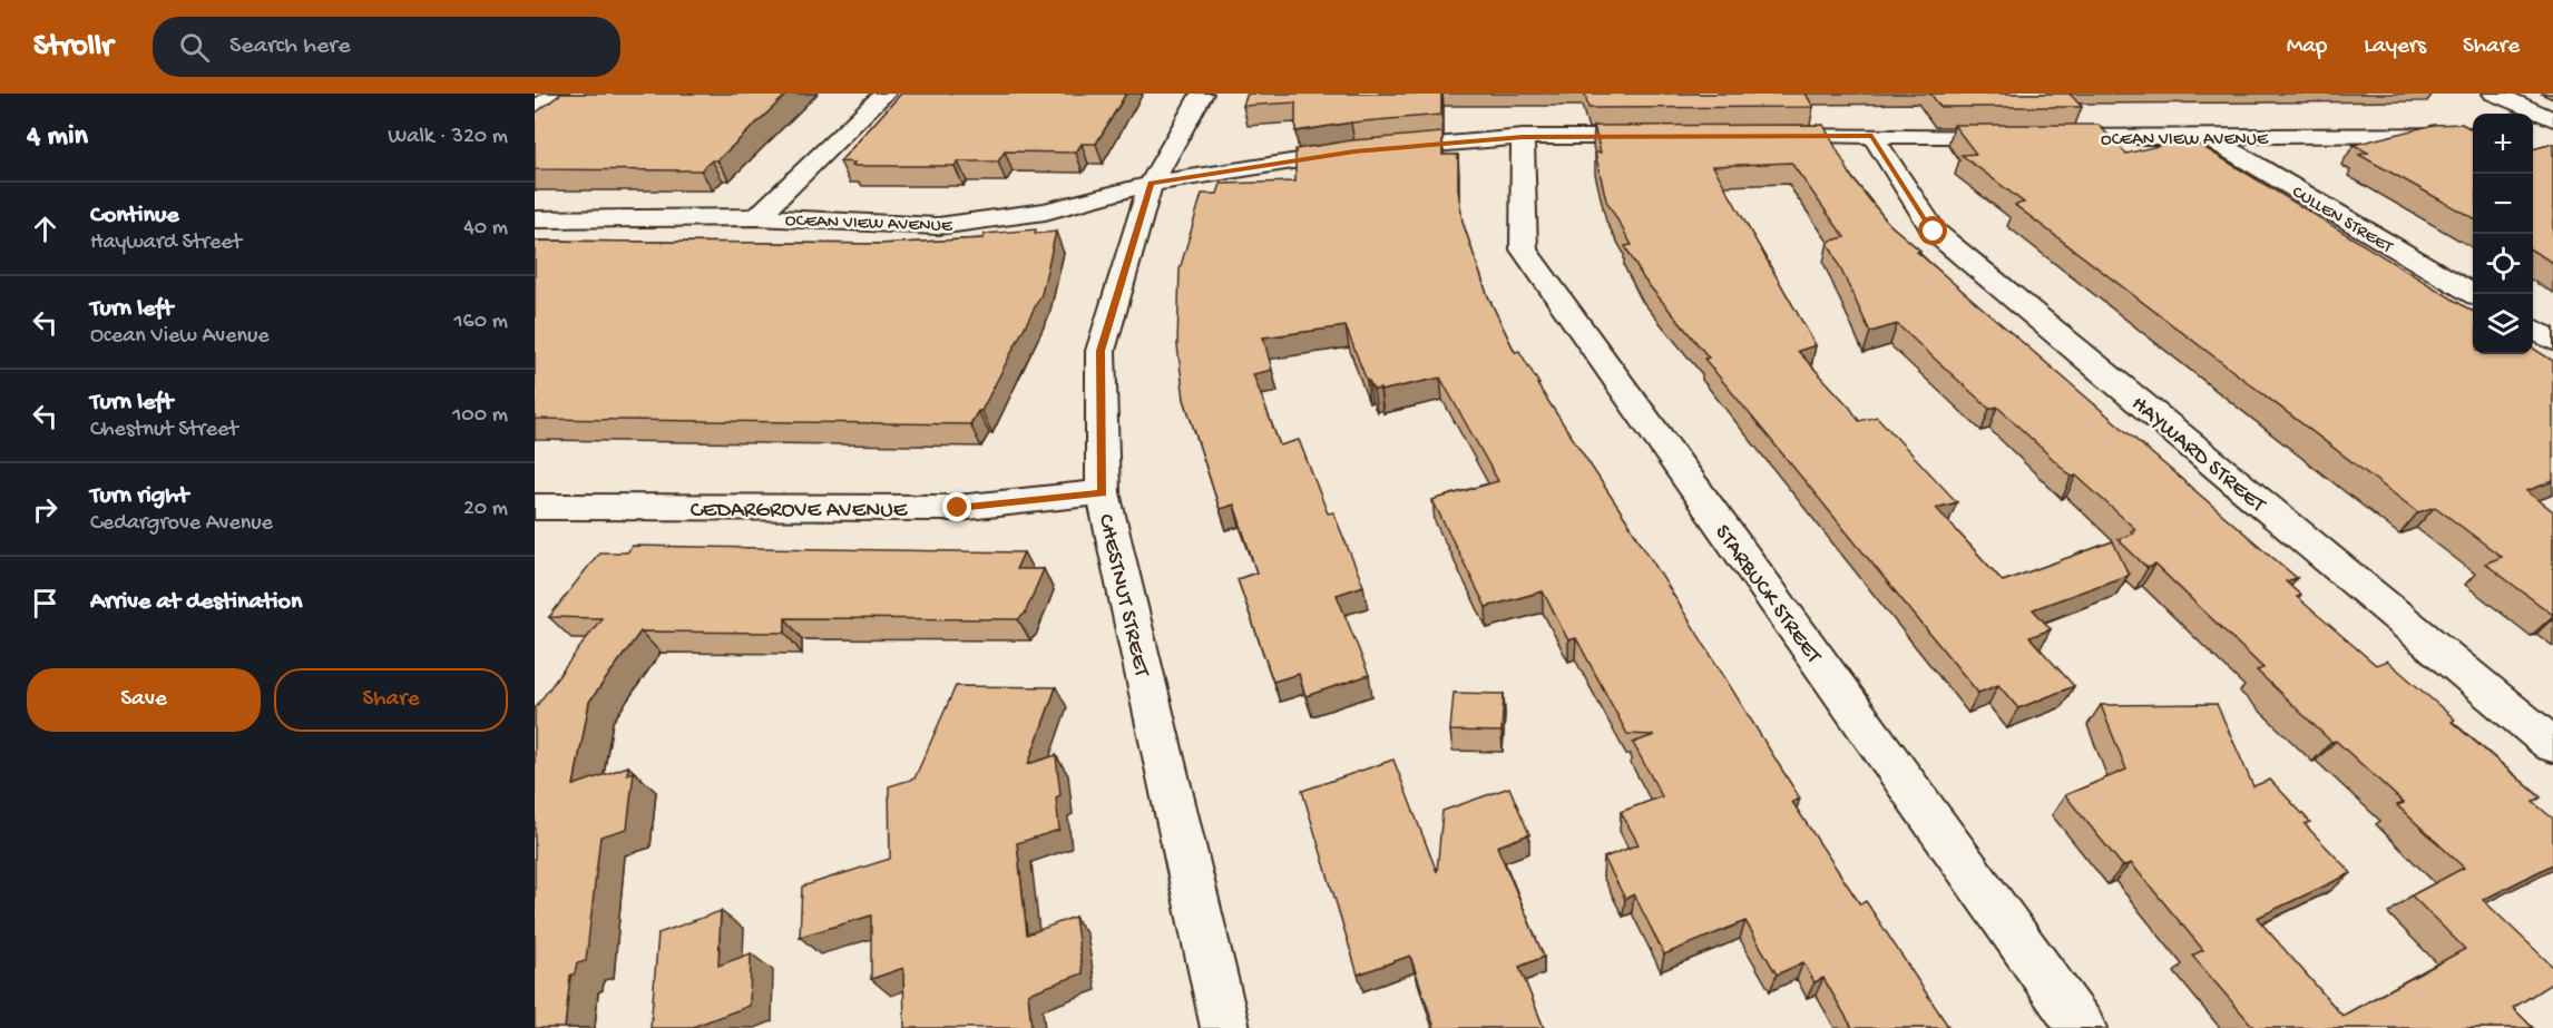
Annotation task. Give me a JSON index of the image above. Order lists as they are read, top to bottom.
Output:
{
  "streets": {
    "street": [
      "OCEAN VIEW AVENUE",
      "CULLEN STREET",
      "HAYWARD STREET",
      "CEDARGROVE AVENUE",
      "STARBUCK STREET",
      "CHESTNUT STREET"
    ]
  },
  "crossings": [
    ["OCEAN VIEW AVENUE", "CULLEN STREET"],
    ["OCEAN VIEW AVENUE", "HAYWARD STREET"],
    ["OCEAN VIEW AVENUE", "STARBUCK STREET"],
    ["OCEAN VIEW AVENUE", "CHESTNUT STREET"],
    ["CEDARGROVE AVENUE", "CHESTNUT STREET"]
  ],
  "page": {
    "header": "Strollr",
    "search": "Search here",
    "nav": ["Map", "Layers", "Share"],
    "heading": ["4 min", "Walk · 320 m"],
    "map_buttons": ["+", "−"],
    "list": [
      ["Continue", "Hayward Street", "40 m"],
      ["Turn left", "Ocean View Avenue", "160 m"],
      ["Turn left", "Chestnut Street", "100 m"],
      ["Turn right", "Cedargrove Avenue", "20 m"],
      "Arrive at destination"
    ],
    "buttons": ["Save", "Share"]
  }
}
